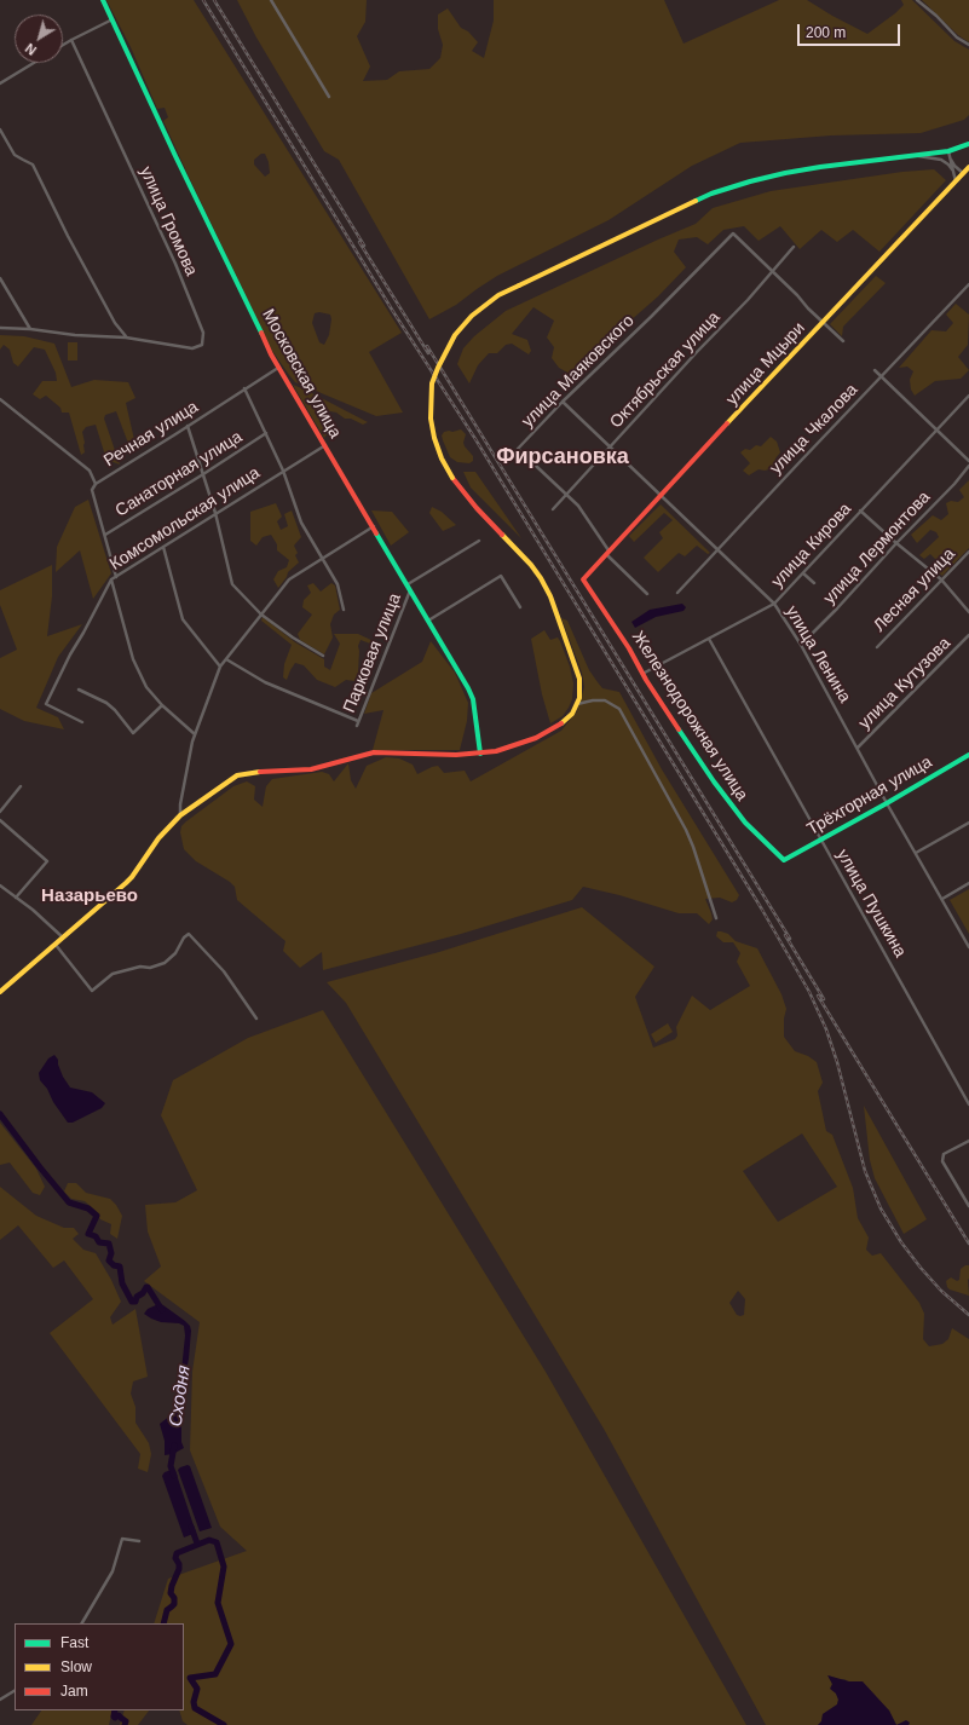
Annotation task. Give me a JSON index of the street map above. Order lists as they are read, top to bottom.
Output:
{
  "streets": {
    "street": [
      "улица Громова",
      "улица Мцыри",
      "Октябрьская улица",
      "улица Маяковского",
      "Московская улица",
      "улица Чкалова",
      "Речная улица",
      "Санаторная улица",
      "Комсомольская улица",
      "улица Кирова",
      "улица Лермонтова",
      "Лесная улица",
      "Парковая улица",
      "улица Ленина",
      "улица Кутузова",
      "Железнодорожная улица",
      "Трёхгорная улица",
      "улица Пушкина"
    ]
  },
  "crossings": [
    ["улица Мцыри", "улица Маяковского"],
    ["улица Мцыри", "улица Ленина"],
    ["улица Мцыри", "Железнодорожная улица"],
    ["Октябрьская улица", "улица Маяковского"],
    ["Октябрьская улица", "улица Ленина"],
    ["улица Маяковского", "улица Ленина"],
    ["Московская улица", "Речная улица"],
    ["Московская улица", "Комсомольская улица"],
    ["Московская улица", "Парковая улица"],
    ["улица Чкалова", "улица Ленина"],
    ["улица Кирова", "улица Ленина"],
    ["улица Кирова", "Железнодорожная улица"],
    ["улица Кирова", "улица Пушкина"],
    ["улица Лермонтова", "улица Ленина"],
    ["улица Ленина", "улица Кутузова"],
    ["улица Ленина", "Трёхгорная улица"],
    ["Железнодорожная улица", "Трёхгорная улица"],
    ["Трёхгорная улица", "улица Пушкина"]
  ],
  "districts": ["Фирсановка", "Назарьево"],
  "water": ["Сходня"],
  "legend": ["Fast", "Slow", "Jam"],
  "scale_bar": "200 m",
  "north": "bottom left"
}
